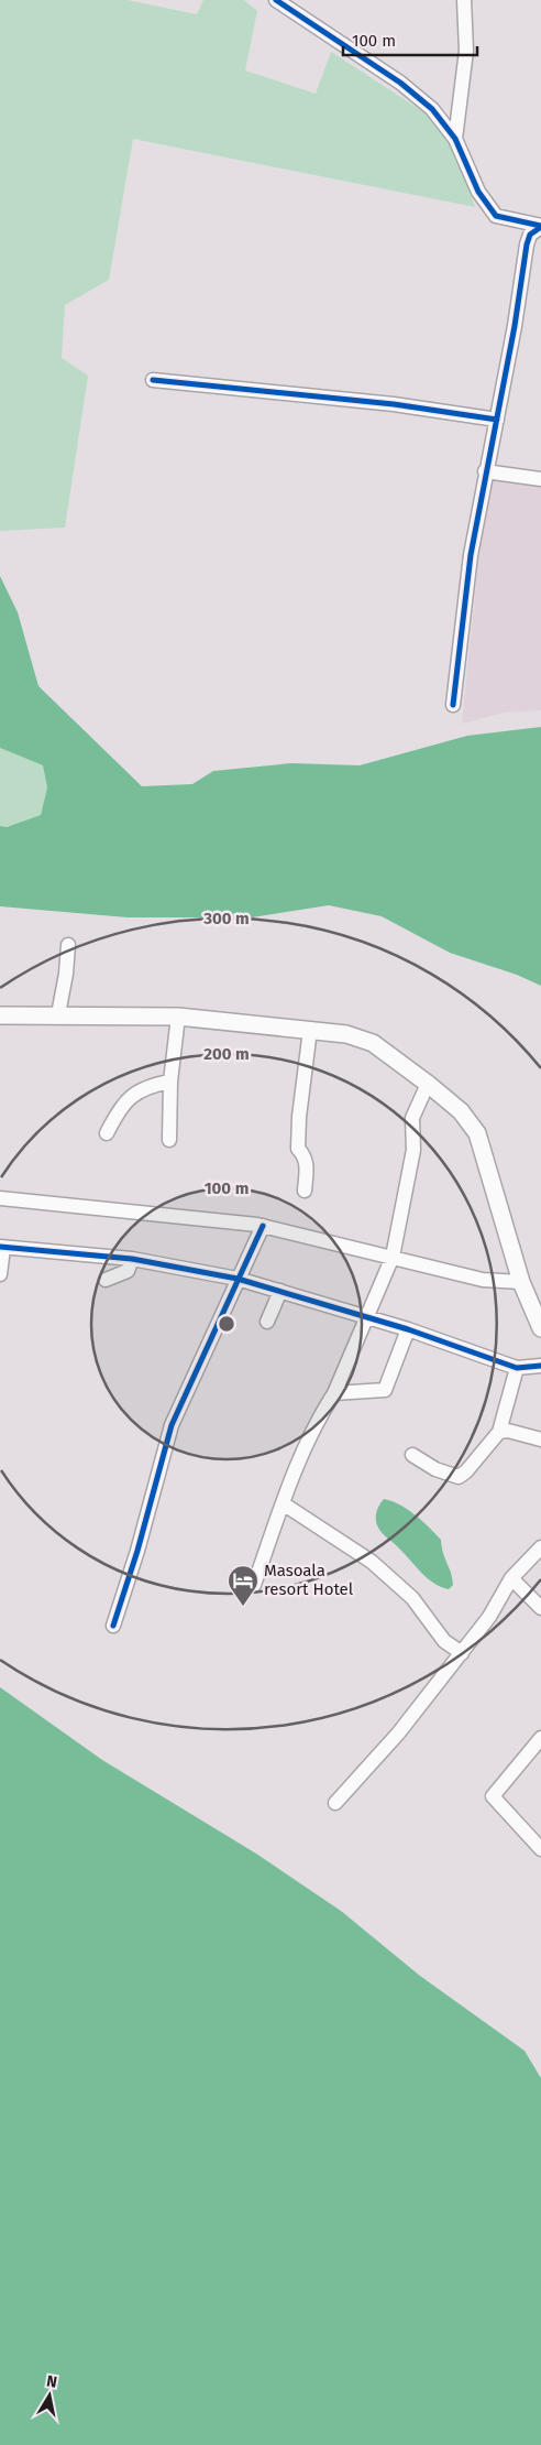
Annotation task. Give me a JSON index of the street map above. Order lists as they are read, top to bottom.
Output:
{
  "places": {
    "hotel": ["Masoala resort Hotel"]
  },
  "scale_bar": "100 m",
  "north": "top",
  "rings": ["300 m", "200 m", "100 m"]
}
